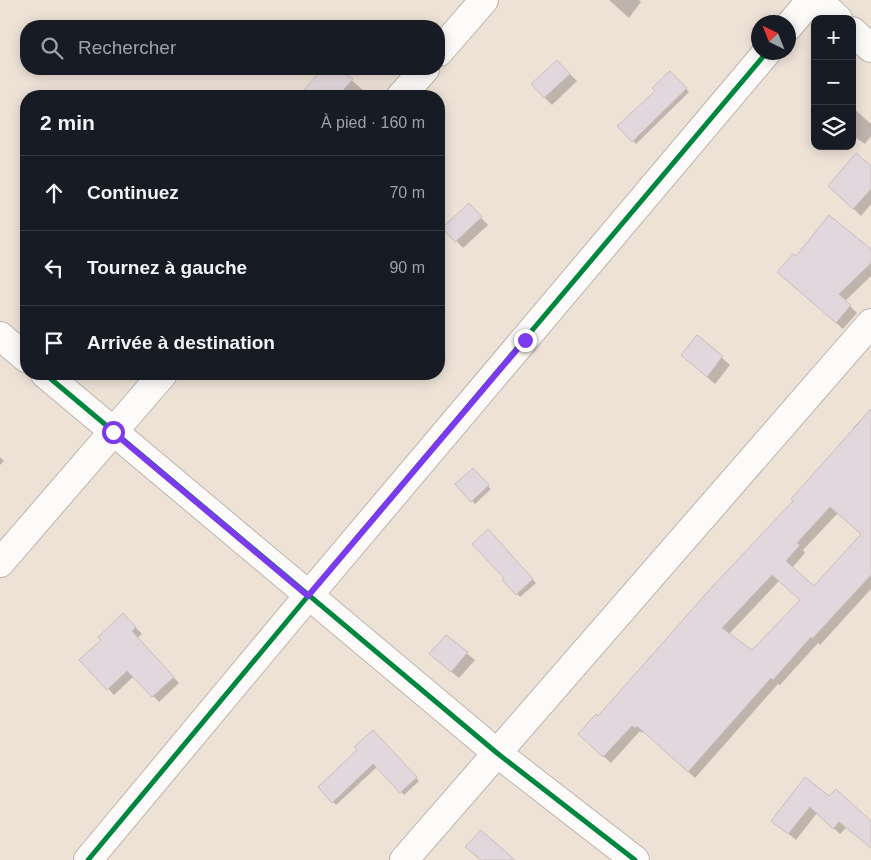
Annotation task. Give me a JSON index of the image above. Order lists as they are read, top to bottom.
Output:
{
  "north": "top left",
  "page": {
    "map_buttons": ["+", "−"],
    "search": "Rechercher",
    "heading": ["2 min", "À pied · 160 m"],
    "list": [
      ["Continuez", "70 m"],
      ["Tournez à gauche", "90 m"],
      "Arrivée à destination"
    ]
  }
}
